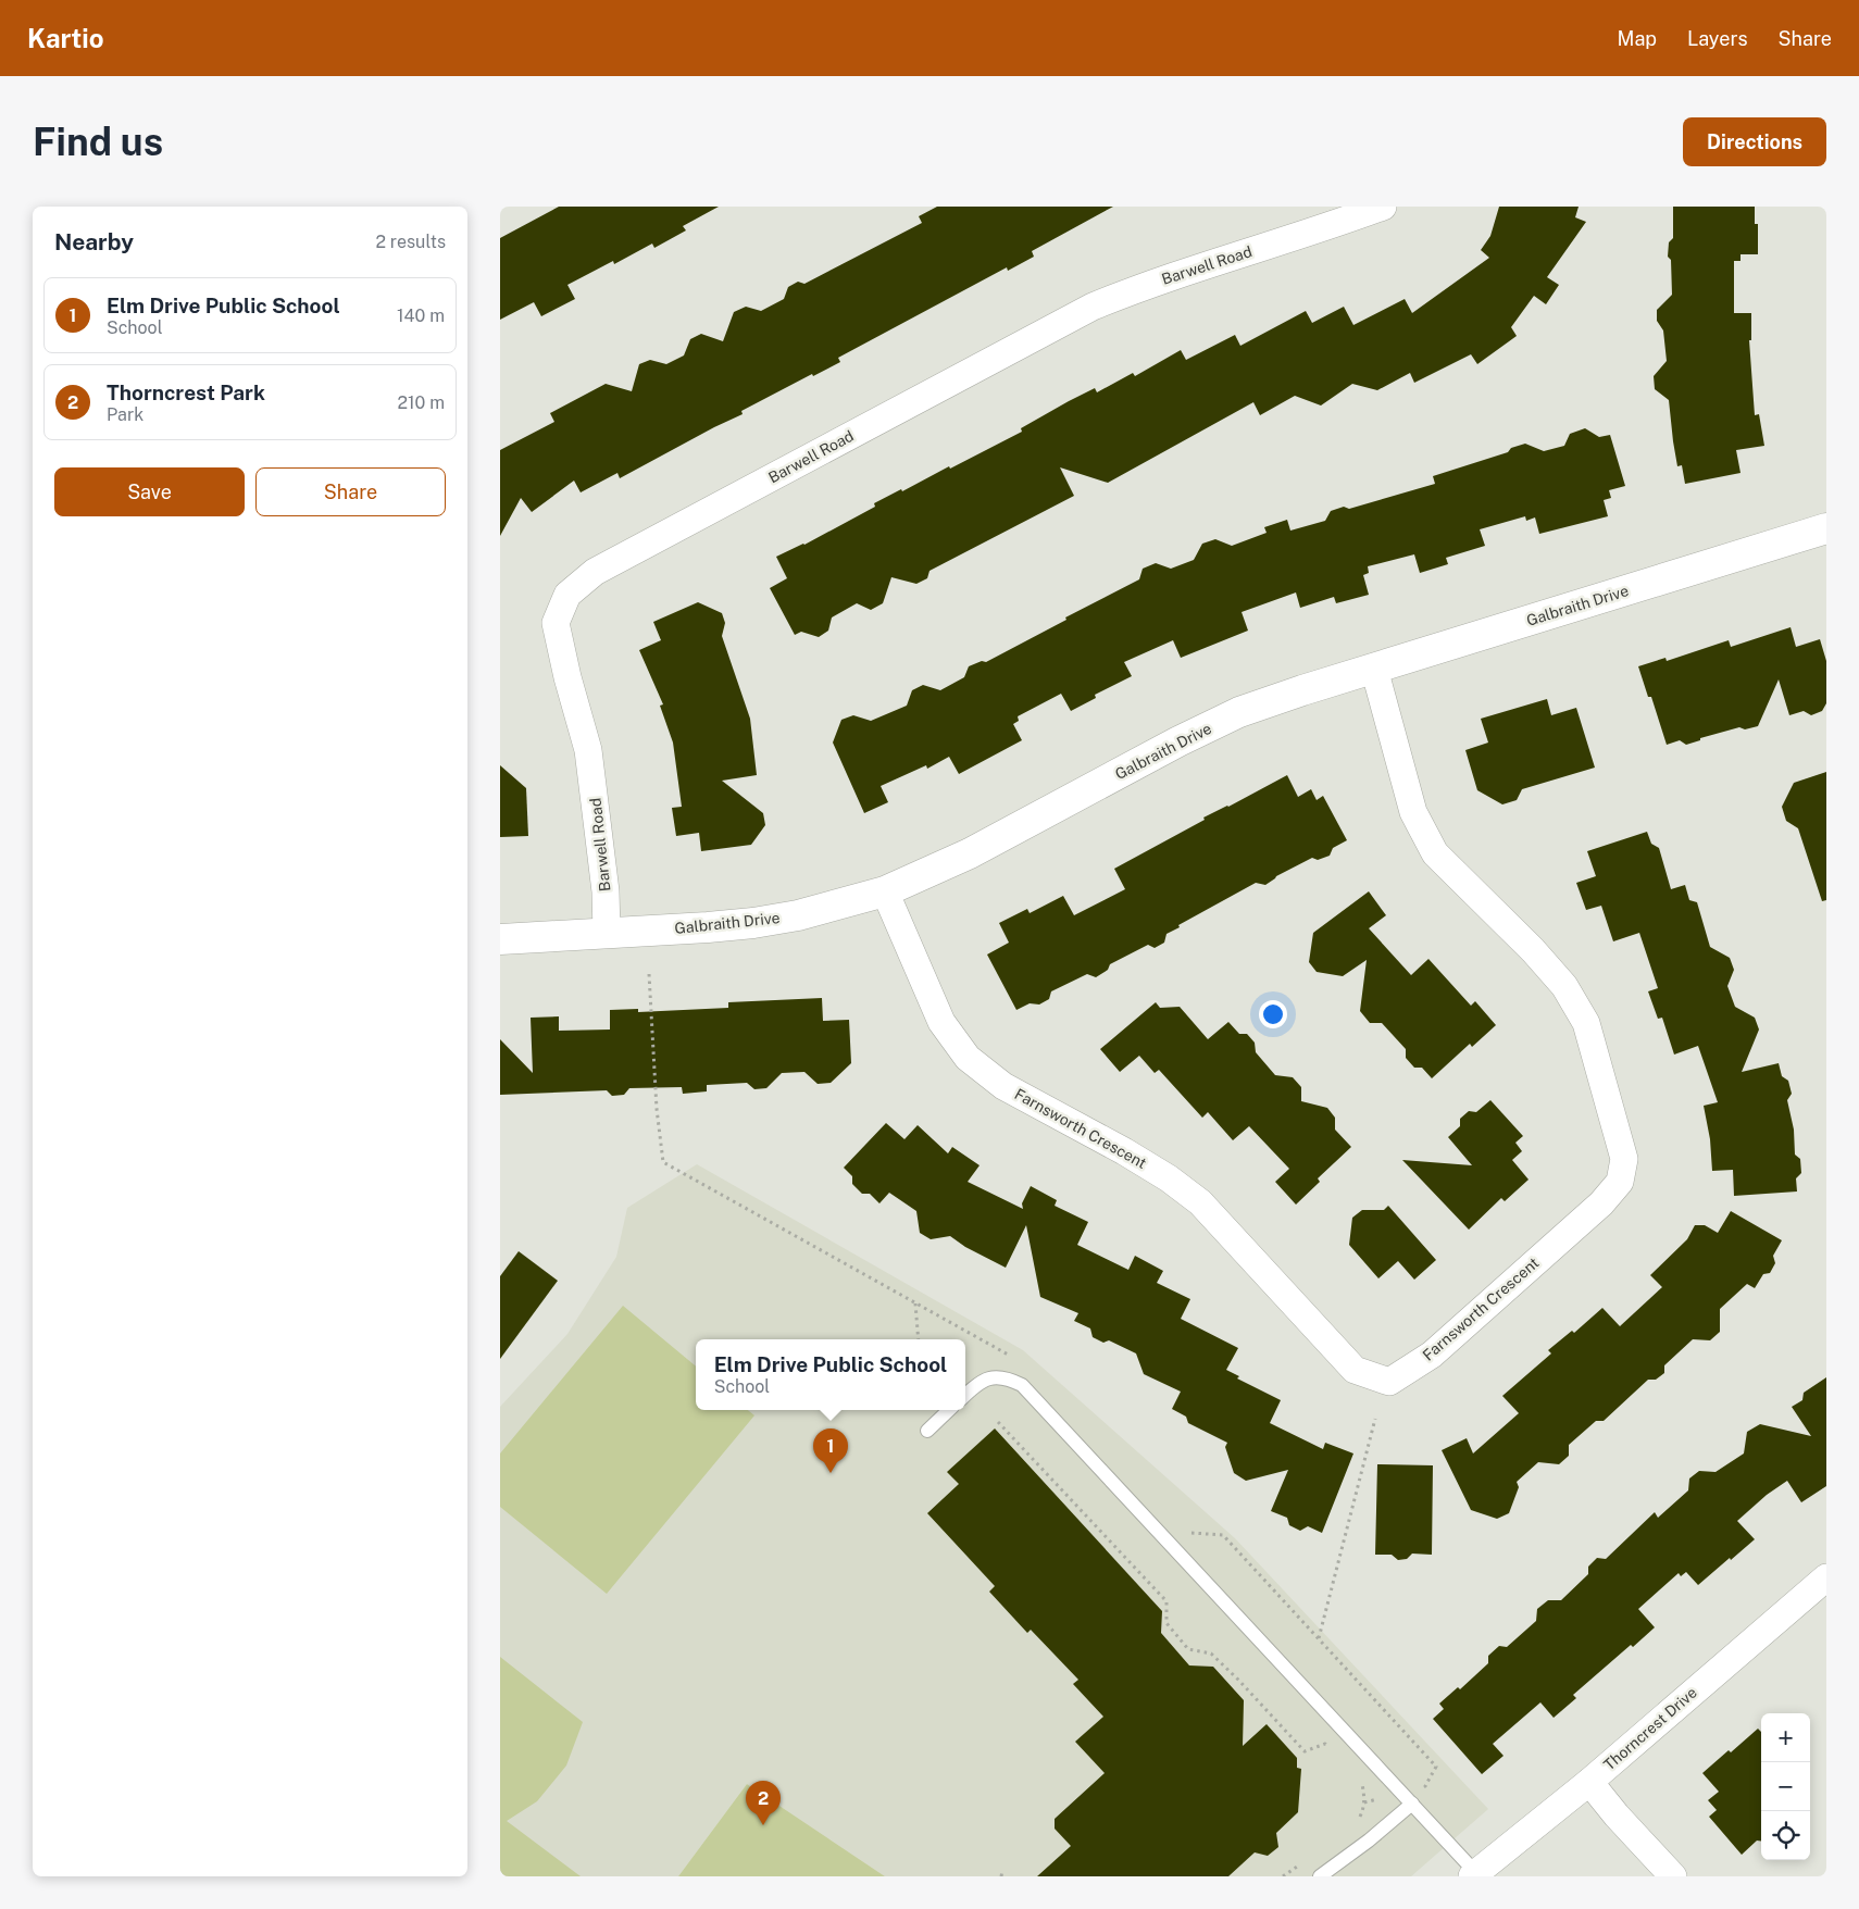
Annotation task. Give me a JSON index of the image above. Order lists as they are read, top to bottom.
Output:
{
  "streets": {
    "street": [
      "Barwell Road",
      "Galbraith Drive",
      "Farnsworth Crescent",
      "Thorncrest Drive"
    ]
  },
  "crossings": [
    ["Barwell Road", "Galbraith Drive"],
    ["Galbraith Drive", "Farnsworth Crescent"]
  ],
  "page": {
    "header": "Kartio",
    "nav": ["Map", "Layers", "Share"],
    "buttons": [
      "Directions",
      ["Save", "Share"]
    ],
    "title": "Find us",
    "heading": ["Nearby", "2 results"],
    "list": [
      {
        "mark": "1",
        "name": "Elm Drive Public School",
        "note": "School",
        "value": "140 m"
      },
      {
        "mark": "2",
        "name": "Thorncrest Park",
        "note": "Park",
        "value": "210 m"
      }
    ],
    "popup": ["Elm Drive Public School", "School"],
    "pins": ["1", "2"],
    "map_buttons": ["+", "−"]
  }
}
